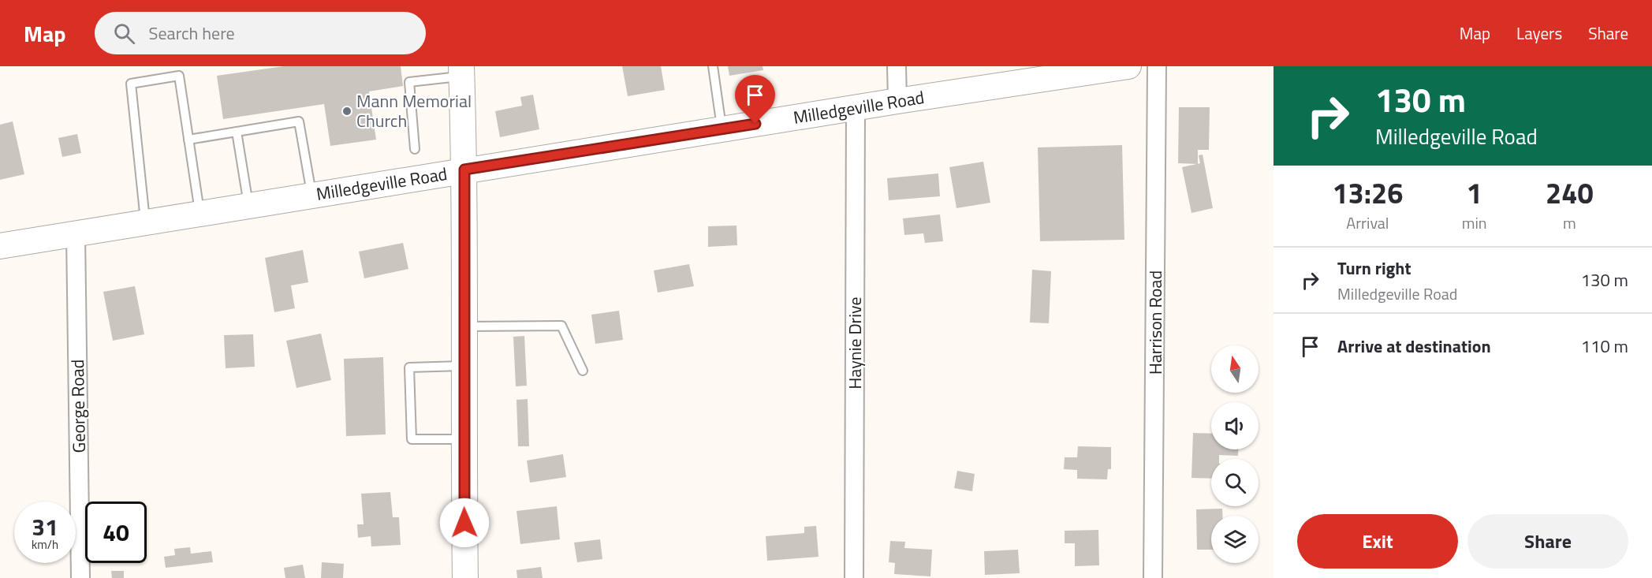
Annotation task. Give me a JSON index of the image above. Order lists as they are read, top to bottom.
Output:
{
  "streets": {
    "street": [
      "Milledgeville Road",
      "Harrison Road",
      "Haynie Drive",
      "George Road"
    ]
  },
  "crossings": [
    ["Milledgeville Road", "Haynie Drive"],
    ["Milledgeville Road", "George Road"]
  ],
  "places": ["Mann Memorial Church"],
  "north": "top",
  "page": {
    "header": "Map",
    "search": "Search here",
    "nav": ["Map", "Layers", "Share"],
    "turn": ["130 m", "Milledgeville Road"],
    "eta": [
      "13:26",
      "Arrival",
      "1",
      "min",
      "240",
      "m"
    ],
    "list": [
      {
        "name": "Turn right",
        "note": "Milledgeville Road",
        "value": "130 m"
      },
      {
        "name": "Arrive at destination",
        "value": "110 m"
      }
    ],
    "speed": "31 km/h",
    "limit": "40",
    "buttons": ["Exit", "Share"]
  }
}
